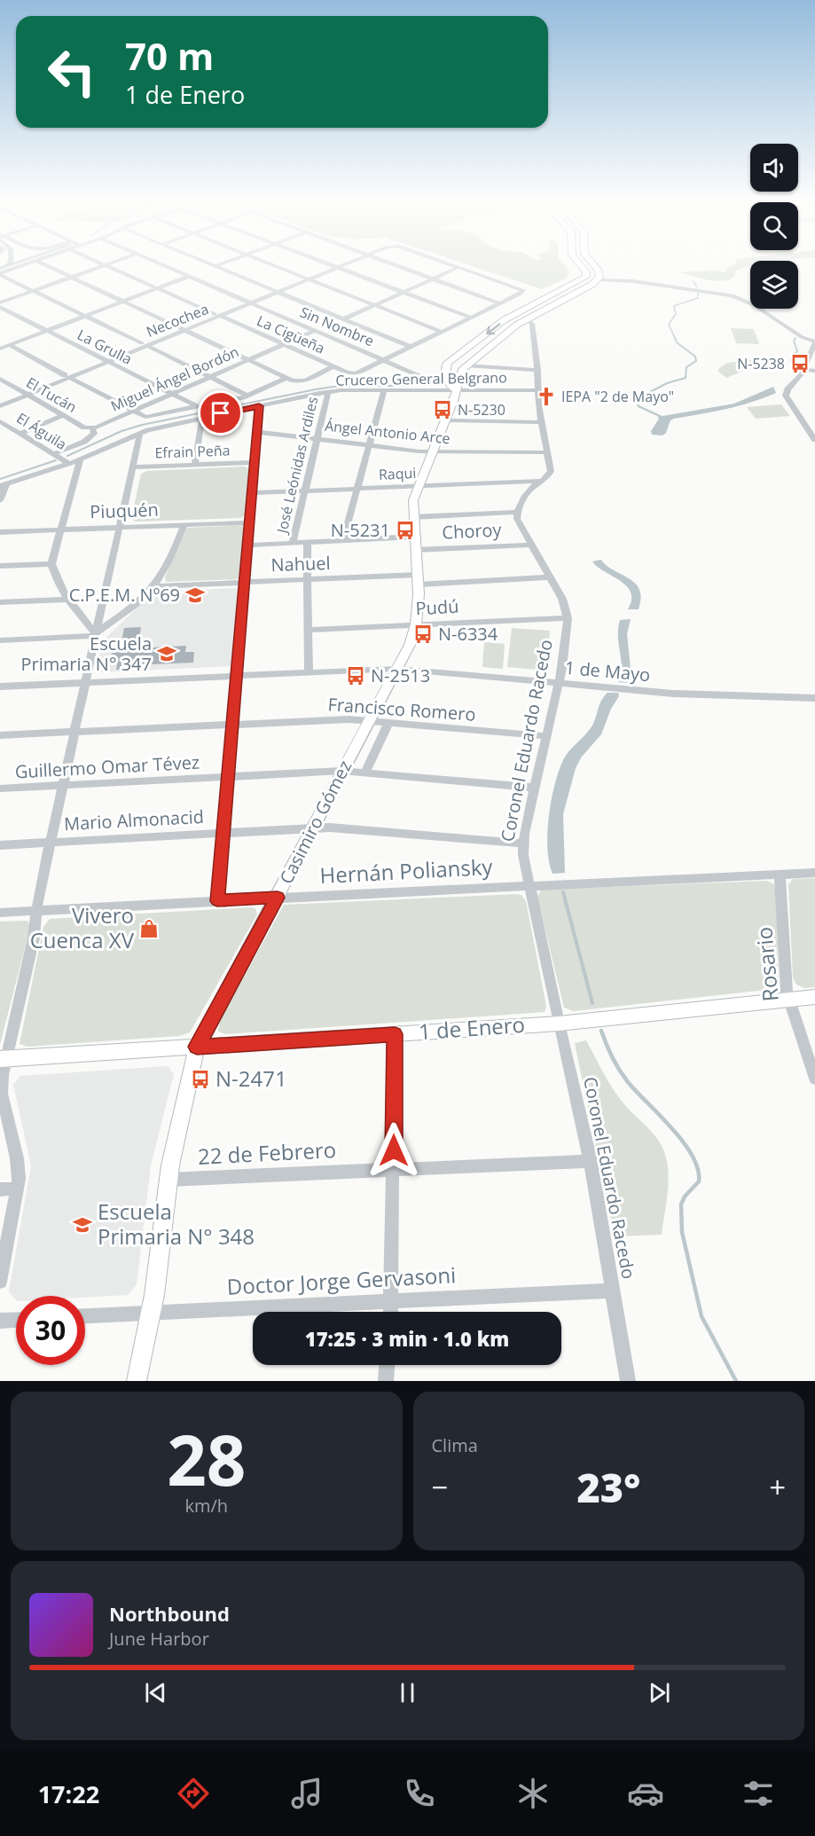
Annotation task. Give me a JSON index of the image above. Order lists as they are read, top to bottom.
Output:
{
  "streets": {
    "main road": ["Casimiro Gómez", "1 de Enero"],
    "street": [
      "Necochea",
      "Sin Nombre",
      "La Cigüeña",
      "La Grulla",
      "Miguel Ángel Bordón",
      "Crucero General Belgrano",
      "El Tucán",
      "El Águila",
      "Ángel Antonio Arce",
      "Efrain Peña",
      "José Leónidas Ardiles",
      "Raqui",
      "Piuquén",
      "Choroy",
      "Nahuel",
      "Pudú",
      "1 de Mayo",
      "Francisco Romero",
      "Coronel Eduardo Racedo",
      "Guillermo Omar Tévez",
      "Mario Almonacid",
      "Hernán Poliansky",
      "Rosario",
      "22 de Febrero",
      "Doctor Jorge Gervasoni"
    ]
  },
  "crossings": [
    ["Necochea", "Sin Nombre"],
    ["Necochea", "La Cigüeña"],
    ["Necochea", "La Grulla"],
    ["Necochea", "El Tucán"],
    ["Sin Nombre", "La Cigüeña"],
    ["Sin Nombre", "Miguel Ángel Bordón"],
    ["La Cigüeña", "Miguel Ángel Bordón"],
    ["La Grulla", "Miguel Ángel Bordón"],
    ["Miguel Ángel Bordón", "El Tucán"],
    ["Miguel Ángel Bordón", "El Águila"],
    ["Crucero General Belgrano", "El Águila"],
    ["Crucero General Belgrano", "José Leónidas Ardiles"],
    ["Crucero General Belgrano", "Casimiro Gómez"],
    ["Ángel Antonio Arce", "José Leónidas Ardiles"],
    ["Ángel Antonio Arce", "Casimiro Gómez"],
    ["José Leónidas Ardiles", "Raqui"],
    ["José Leónidas Ardiles", "Nahuel"],
    ["José Leónidas Ardiles", "Pudú"],
    ["José Leónidas Ardiles", "1 de Mayo"],
    ["Raqui", "Casimiro Gómez"],
    ["Choroy", "Coronel Eduardo Racedo"],
    ["Choroy", "Casimiro Gómez"],
    ["Nahuel", "Coronel Eduardo Racedo"],
    ["Nahuel", "Casimiro Gómez"],
    ["Pudú", "Coronel Eduardo Racedo"],
    ["Pudú", "Casimiro Gómez"],
    ["1 de Mayo", "Coronel Eduardo Racedo"],
    ["1 de Mayo", "Casimiro Gómez"],
    ["Francisco Romero", "Coronel Eduardo Racedo"],
    ["Francisco Romero", "Casimiro Gómez"],
    ["Coronel Eduardo Racedo", "Guillermo Omar Tévez"],
    ["Coronel Eduardo Racedo", "Mario Almonacid"],
    ["Coronel Eduardo Racedo", "Hernán Poliansky"],
    ["Coronel Eduardo Racedo", "1 de Enero"],
    ["Coronel Eduardo Racedo", "22 de Febrero"],
    ["Coronel Eduardo Racedo", "Doctor Jorge Gervasoni"],
    ["Guillermo Omar Tévez", "Casimiro Gómez"],
    ["Mario Almonacid", "Casimiro Gómez"],
    ["Casimiro Gómez", "Hernán Poliansky"],
    ["Casimiro Gómez", "1 de Enero"],
    ["Casimiro Gómez", "22 de Febrero"],
    ["Casimiro Gómez", "Doctor Jorge Gervasoni"],
    ["Hernán Poliansky", "Rosario"],
    ["Rosario", "1 de Enero"]
  ],
  "places": {
    "bus stop": [
      "N-5238",
      "N-5230",
      "N-5231",
      "N-6334",
      "N-2513",
      "N-2471"
    ],
    "church": ["IEPA \"2 de Mayo\""],
    "school or university": ["C.P.E.M. Nº69", "Escuela Primaria N° 347", "Escuela Primaria N° 348"],
    "shop": ["Vivero Cuenca XV"]
  },
  "page": {
    "turn": ["70 m", "1 de Enero"],
    "limit": "30",
    "trip": "17:25 · 3 min · 1.0 km",
    "tile": [
      ["28", "km/h"],
      "Clima"
    ],
    "heat": ["−", "23°", "+"],
    "song": ["Northbound", "June Harbor"],
    "tabs": "17:22"
  }
}
